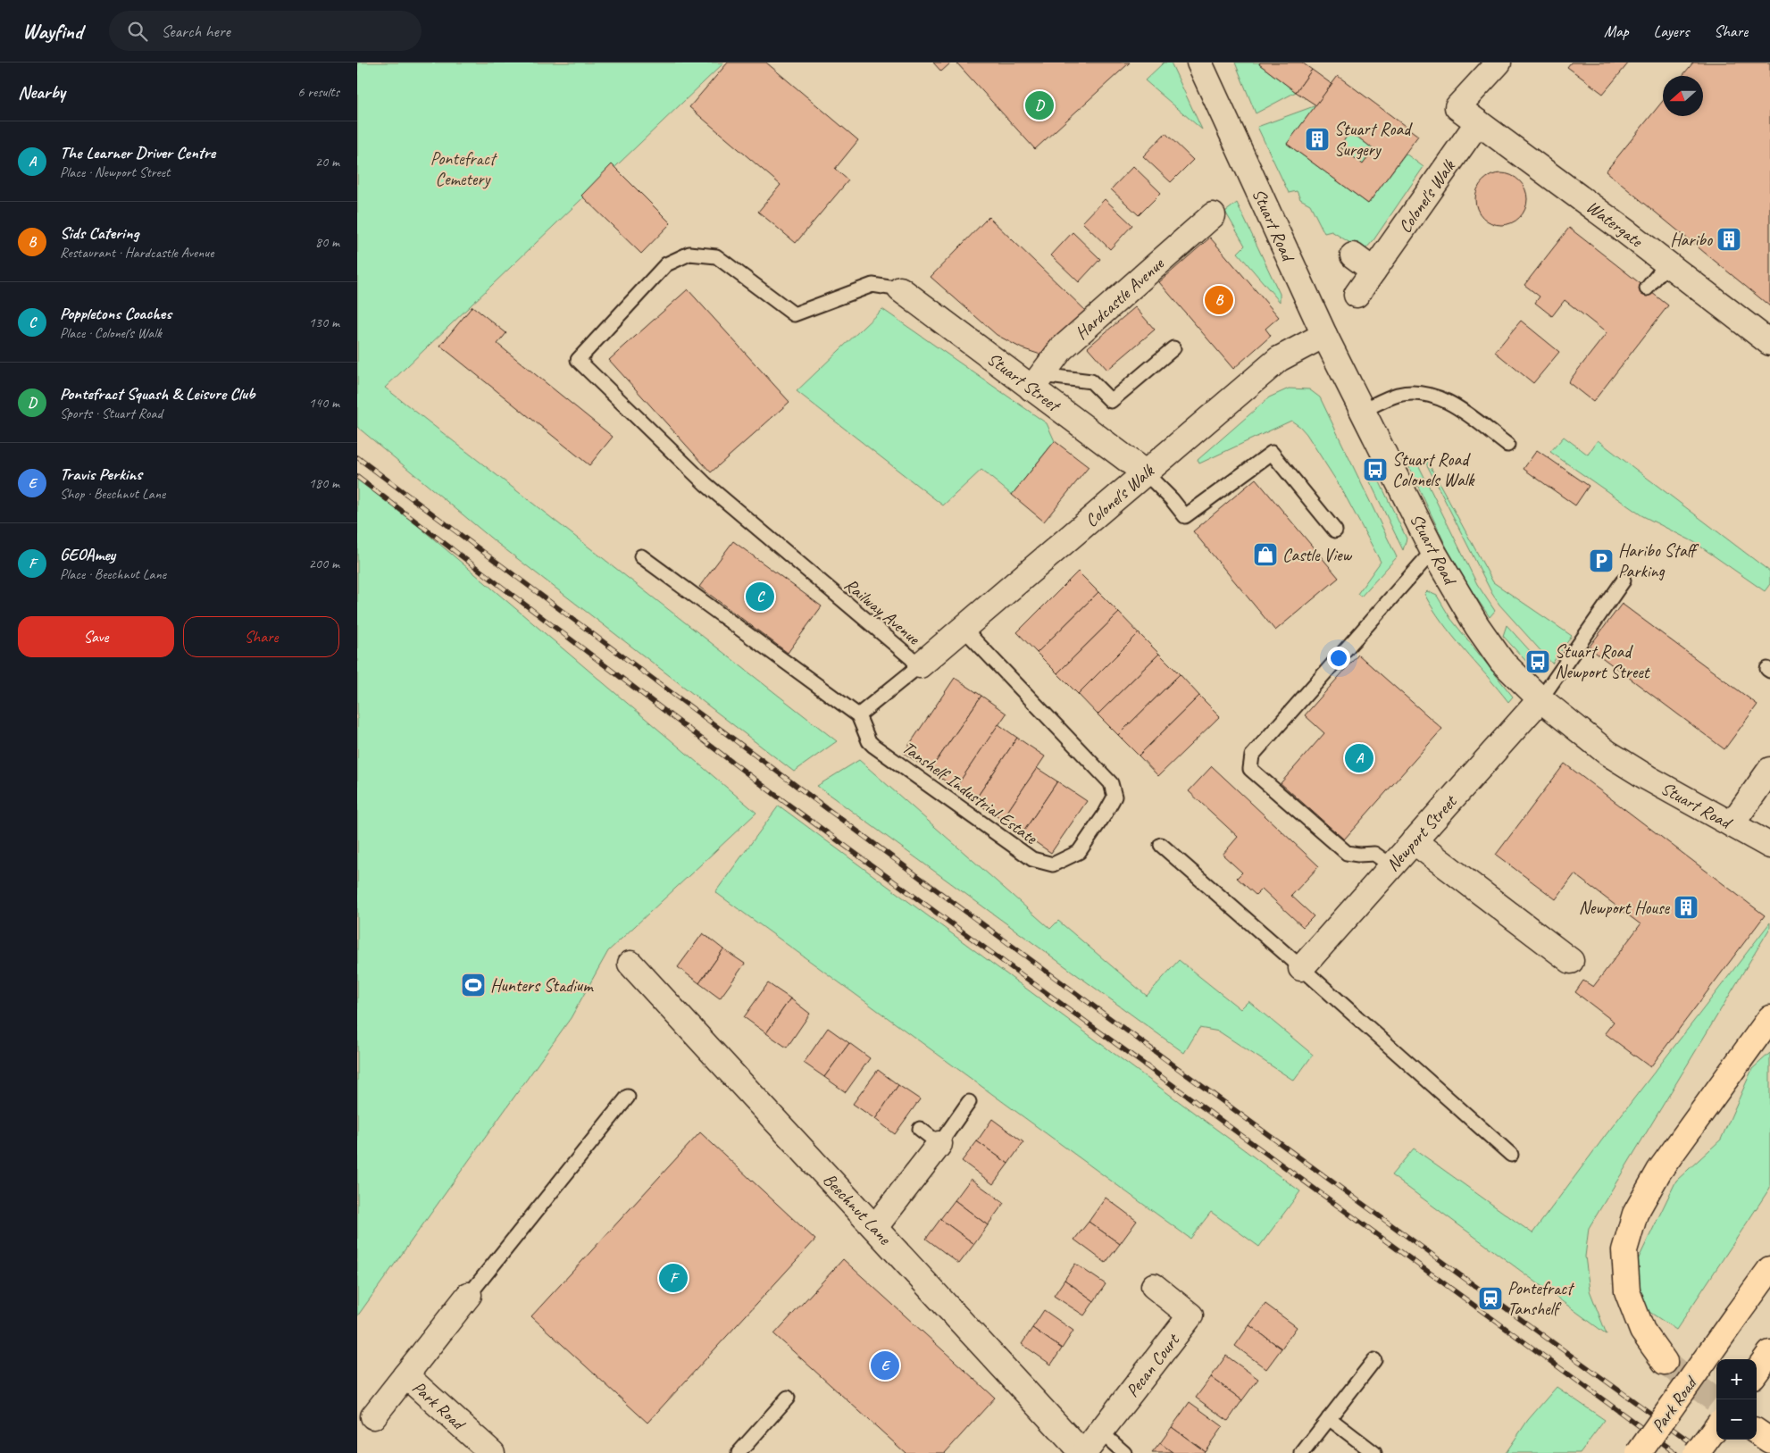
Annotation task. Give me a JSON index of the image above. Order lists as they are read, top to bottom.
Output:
{
  "streets": {
    "main road": ["Park Road"],
    "street": [
      "Colonel's Walk",
      "Watergate",
      "Stuart Road",
      "Hardcastle Avenue",
      "Stuart Street",
      "Newport Street",
      "Beechnut Lane",
      "Pecan Court"
    ],
    "lane": ["Railway Avenue", "Tanshelf Industrial Estate"]
  },
  "crossings": [
    ["Colonel's Walk", "Watergate"],
    ["Colonel's Walk", "Stuart Road"],
    ["Colonel's Walk", "Stuart Street"],
    ["Colonel's Walk", "Railway Avenue"],
    ["Colonel's Walk", "Tanshelf Industrial Estate"],
    ["Stuart Road", "Newport Street"],
    ["Hardcastle Avenue", "Stuart Street"],
    ["Stuart Street", "Railway Avenue"],
    ["Beechnut Lane", "Pecan Court"]
  ],
  "parks": ["Pontefract Cemetery"],
  "places": {
    "building": ["Stuart Road Surgery", "Haribo", "Newport House"],
    "bus stop": ["Stuart Road Colonels Walk", "Stuart Road Newport Street"],
    "shop": ["Castle View"],
    "parking": ["Haribo Staff Parking"],
    "sports": ["Hunters Stadium"],
    "station": ["Pontefract Tanshelf"]
  },
  "north": "left",
  "page": {
    "header": "Wayfind",
    "search": "Search here",
    "nav": ["Map", "Layers", "Share"],
    "heading": ["Nearby", "6 results"],
    "pins": [
      "D",
      "B",
      "C",
      "A",
      "F",
      "E"
    ],
    "list": [
      {
        "mark": "A",
        "name": "The Learner Driver Centre",
        "note": "Place · Newport Street",
        "value": "20 m"
      },
      {
        "mark": "B",
        "name": "Sids Catering",
        "note": "Restaurant · Hardcastle Avenue",
        "value": "80 m"
      },
      {
        "mark": "C",
        "name": "Poppletons Coaches",
        "note": "Place · Colonel's Walk",
        "value": "130 m"
      },
      {
        "mark": "D",
        "name": "Pontefract Squash & Leisure Club",
        "note": "Sports · Stuart Road",
        "value": "140 m"
      },
      {
        "mark": "E",
        "name": "Travis Perkins",
        "note": "Shop · Beechnut Lane",
        "value": "180 m"
      },
      {
        "mark": "F",
        "name": "GEOAmey",
        "note": "Place · Beechnut Lane",
        "value": "200 m"
      }
    ],
    "buttons": ["Save", "Share"],
    "map_buttons": ["+", "−"]
  }
}
